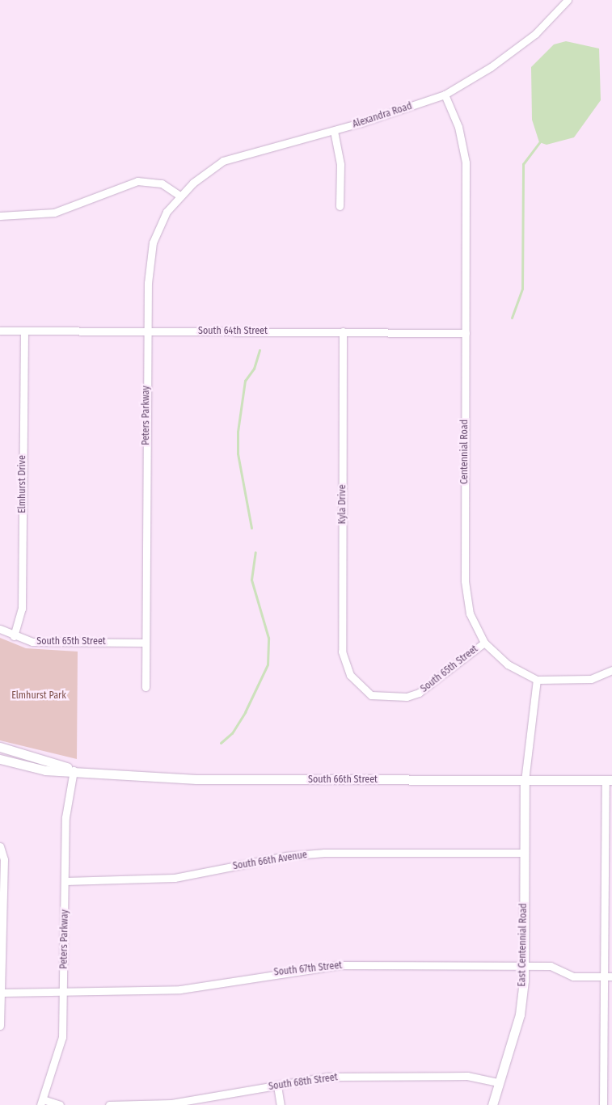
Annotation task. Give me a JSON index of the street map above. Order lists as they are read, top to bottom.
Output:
{
  "streets": {
    "street": [
      "Alexandra Road",
      "South 64th Street",
      "Peters Parkway",
      "Centennial Road",
      "Elmhurst Drive",
      "Kyla Drive",
      "South 65th Street",
      "South 66th Street",
      "South 66th Avenue",
      "East Centennial Road",
      "South 67th Street",
      "South 68th Street"
    ]
  },
  "crossings": [
    ["Alexandra Road", "Peters Parkway"],
    ["Alexandra Road", "Centennial Road"],
    ["South 64th Street", "Peters Parkway"],
    ["South 64th Street", "Centennial Road"],
    ["South 64th Street", "Elmhurst Drive"],
    ["South 64th Street", "Kyla Drive"],
    ["Peters Parkway", "South 65th Street"],
    ["Peters Parkway", "South 66th Street"],
    ["Peters Parkway", "South 66th Avenue"],
    ["Peters Parkway", "South 67th Street"],
    ["Centennial Road", "South 65th Street"],
    ["Elmhurst Drive", "South 65th Street"],
    ["Kyla Drive", "South 65th Street"],
    ["South 66th Street", "East Centennial Road"],
    ["South 66th Avenue", "East Centennial Road"],
    ["East Centennial Road", "South 67th Street"],
    ["East Centennial Road", "South 68th Street"]
  ],
  "parks": ["Elmhurst Park"]
}
